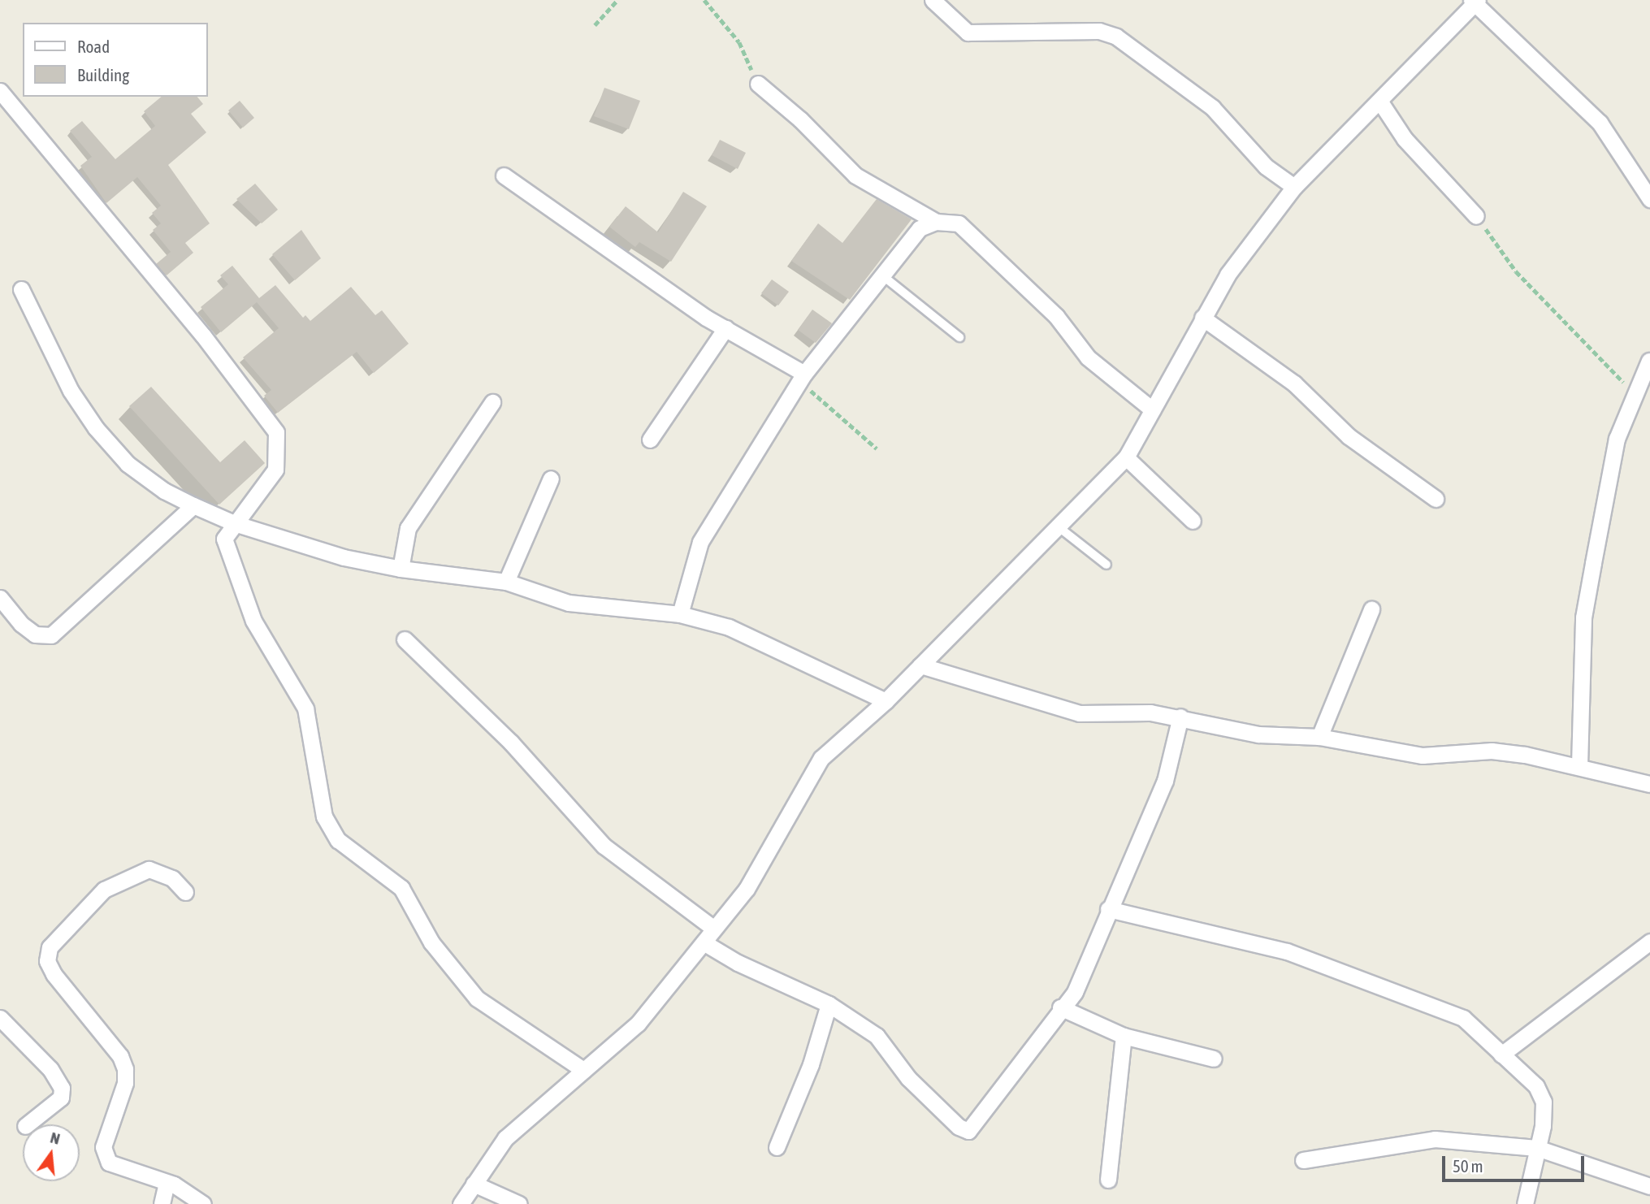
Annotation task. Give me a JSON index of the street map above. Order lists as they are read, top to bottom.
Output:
{
  "legend": ["Road", "Building"],
  "scale_bar": "50 m",
  "north": "top"
}
